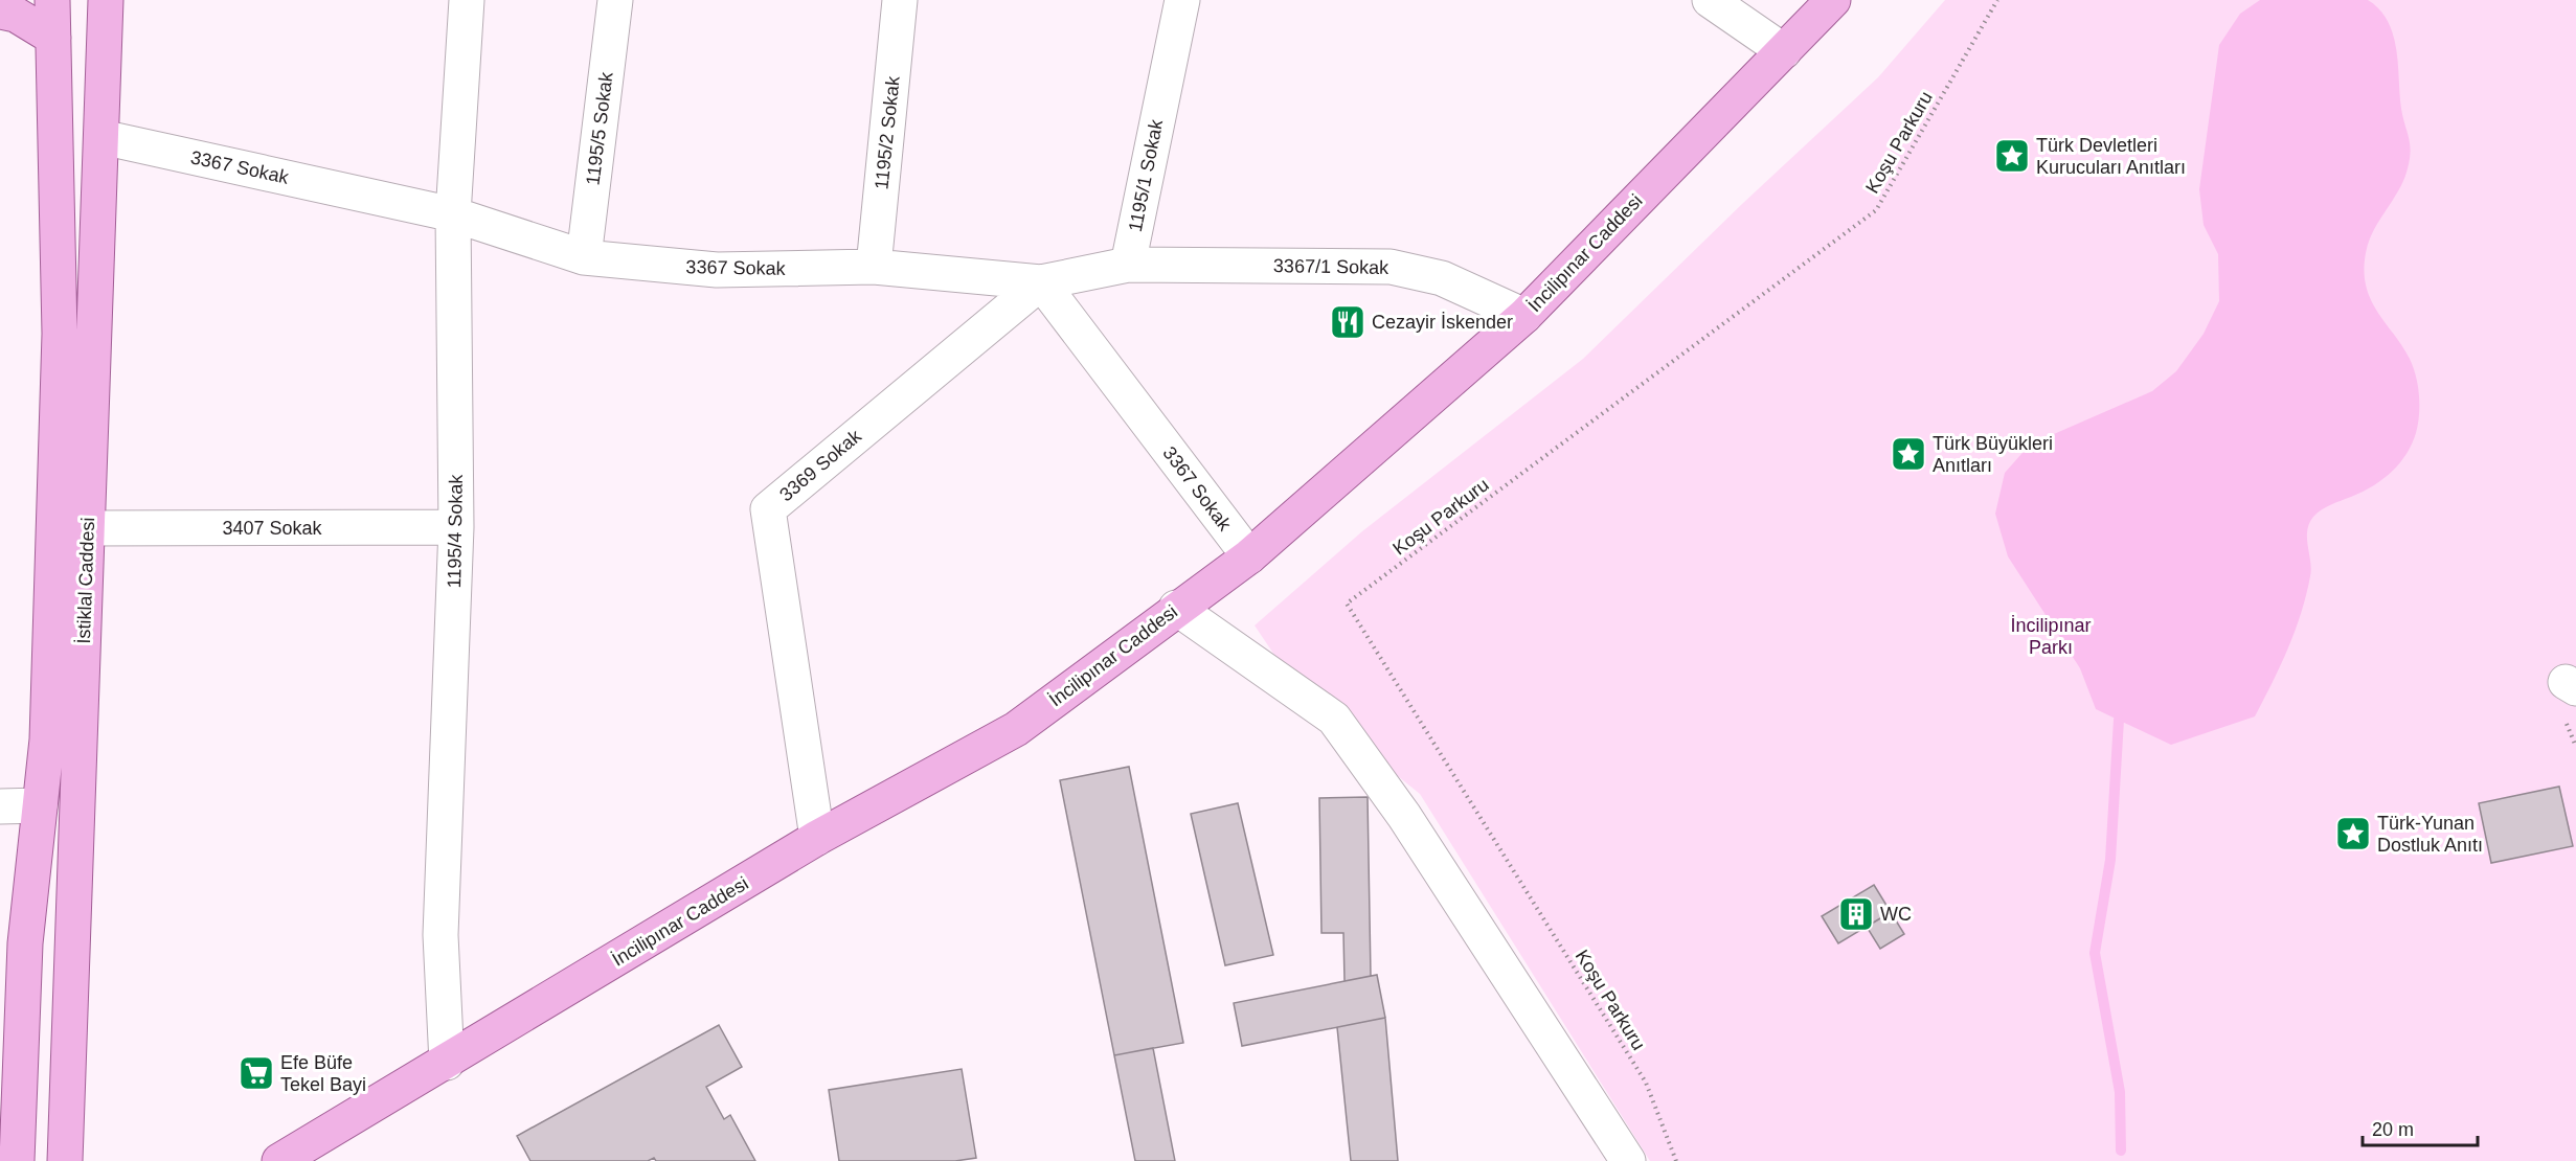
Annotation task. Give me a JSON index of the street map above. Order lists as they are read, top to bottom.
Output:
{
  "streets": {
    "main road": ["İncilipınar Caddesi", "İstiklal Caddesi"],
    "street": [
      "1195/5 Sokak",
      "1195/2 Sokak",
      "3367 Sokak",
      "1195/1 Sokak",
      "3367/1 Sokak",
      "3369 Sokak",
      "3407 Sokak",
      "1195/4 Sokak"
    ],
    "path": ["Koşu Parkuru"]
  },
  "crossings": [
    ["1195/5 Sokak", "3367 Sokak"],
    ["1195/2 Sokak", "3367 Sokak"],
    ["3367 Sokak", "İncilipınar Caddesi"],
    ["3367 Sokak", "3369 Sokak"],
    ["3367 Sokak", "1195/4 Sokak"],
    ["3367 Sokak", "İstiklal Caddesi"],
    ["1195/1 Sokak", "3367/1 Sokak"],
    ["İncilipınar Caddesi", "3367/1 Sokak"],
    ["İncilipınar Caddesi", "3369 Sokak"],
    ["İncilipınar Caddesi", "1195/4 Sokak"],
    ["3407 Sokak", "1195/4 Sokak"],
    ["3407 Sokak", "İstiklal Caddesi"]
  ],
  "parks": ["İncilipınar Parkı"],
  "places": {
    "place": ["Türk Devletleri Kurucuları Anıtları", "Türk Büyükleri Anıtları", "Türk-Yunan Dostluk Anıtı"],
    "restaurant": ["Cezayir İskender"],
    "building": ["WC"],
    "supermarket": ["Efe Büfe Tekel Bayi"]
  },
  "scale_bar": "20 m"
}
